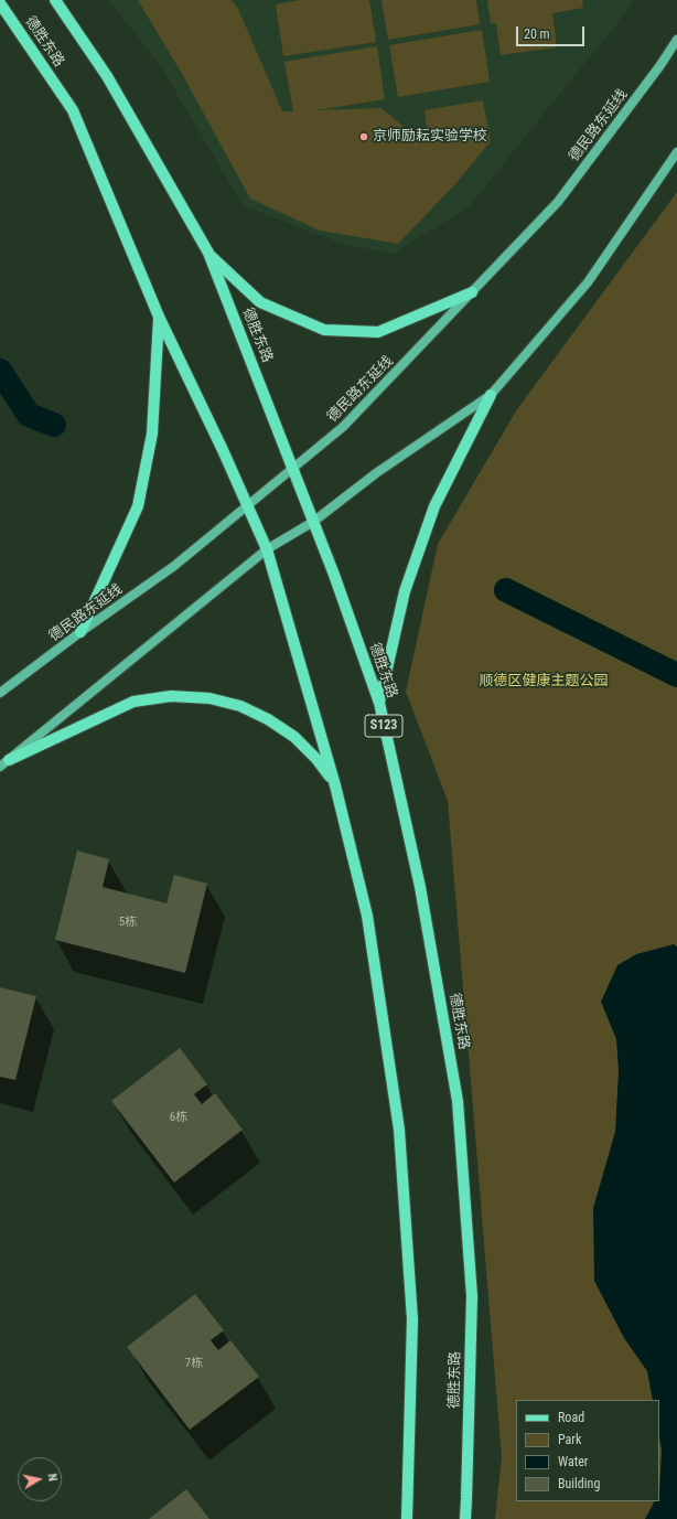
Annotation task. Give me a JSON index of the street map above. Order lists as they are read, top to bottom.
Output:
{
  "streets": {
    "main road": ["德胜东路", "德民路东延线", "S123"]
  },
  "crossings": [
    ["德胜东路", "德民路东延线"]
  ],
  "parks": ["顺德区健康主题公园"],
  "places": ["京师励耘实验学校"],
  "house_numbers": ["5栋", "6栋", "7栋"],
  "legend": [
    "Road",
    "Park",
    "Water",
    "Building"
  ],
  "scale_bar": "20 m",
  "north": "right"
}
